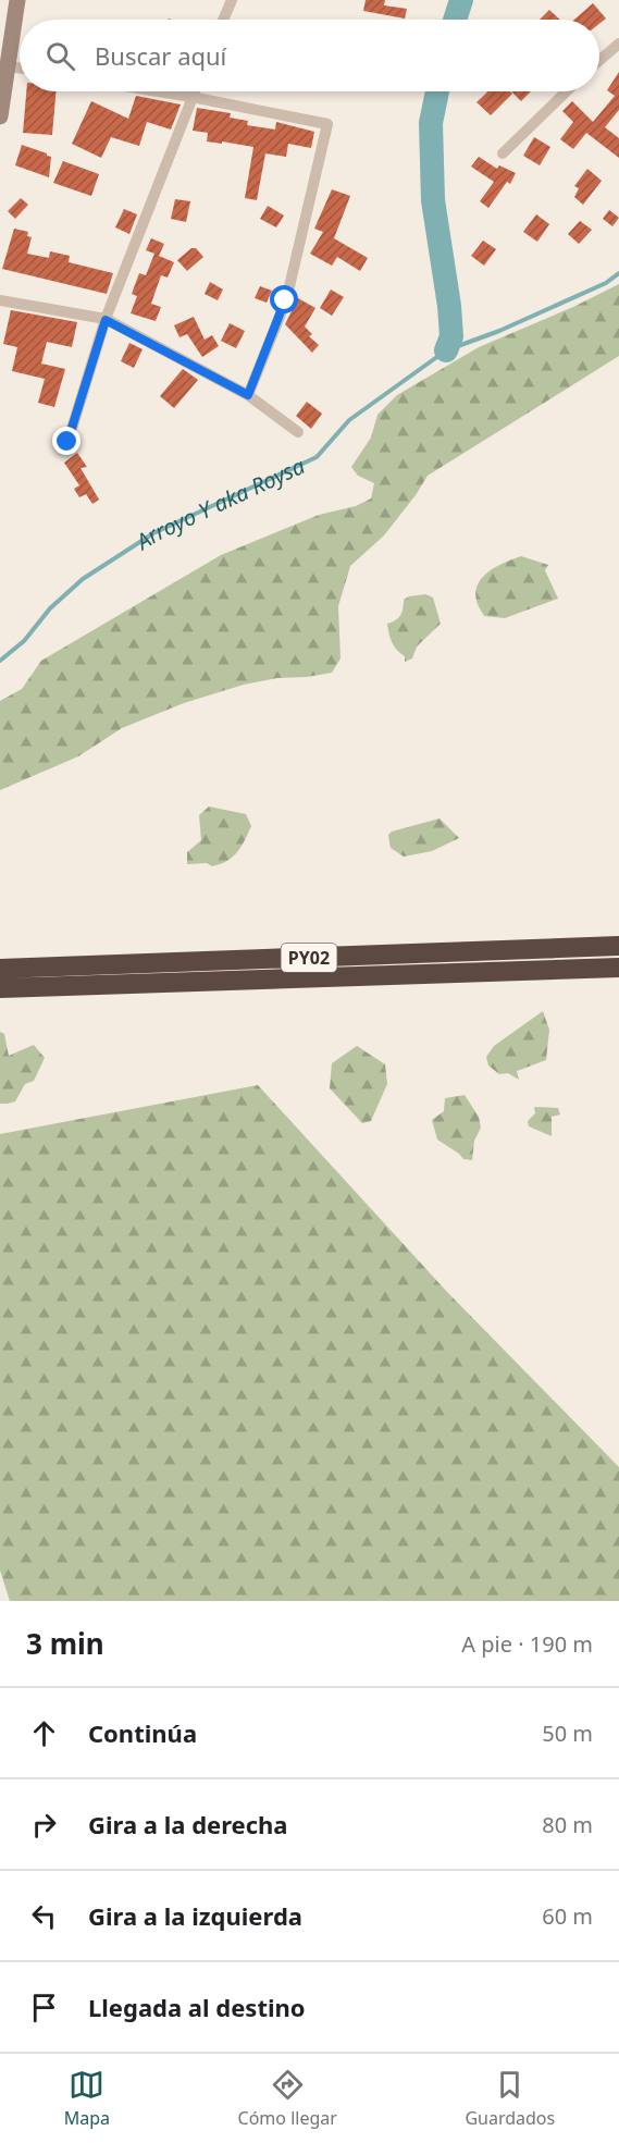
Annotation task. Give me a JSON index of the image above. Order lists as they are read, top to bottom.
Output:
{
  "streets": {
    "highway": ["PY02"]
  },
  "water": ["Arroyo Y aka Roysa"],
  "page": {
    "search": "Buscar aquí",
    "heading": ["3 min", "A pie · 190 m"],
    "list": [
      ["Continúa", "50 m"],
      ["Gira a la derecha", "80 m"],
      ["Gira a la izquierda", "60 m"],
      "Llegada al destino"
    ],
    "nav": ["Mapa", "Cómo llegar", "Guardados"]
  }
}
